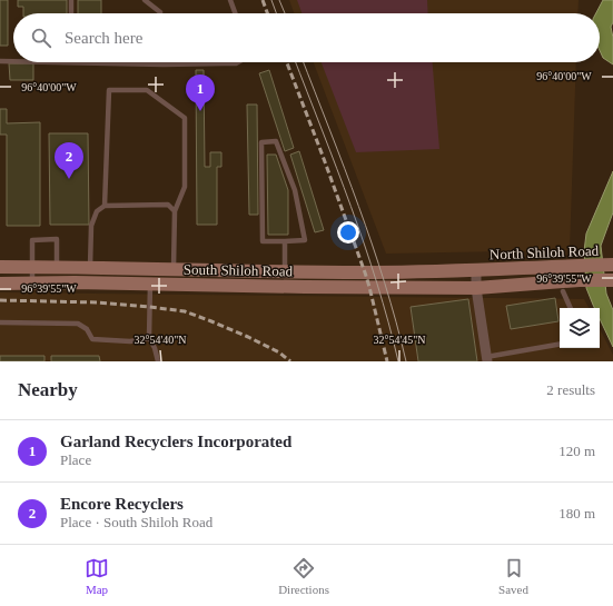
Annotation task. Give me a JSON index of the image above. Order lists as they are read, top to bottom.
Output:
{
  "streets": {
    "main road": ["North Shiloh Road", "South Shiloh Road"]
  },
  "crossings": [
    ["North Shiloh Road", "South Shiloh Road"]
  ],
  "page": {
    "search": "Search here",
    "pins": ["1", "2"],
    "heading": ["Nearby", "2 results"],
    "list": [
      {
        "mark": "1",
        "name": "Garland Recyclers Incorporated",
        "note": "Place",
        "value": "120 m"
      },
      {
        "mark": "2",
        "name": "Encore Recyclers",
        "note": "Place · South Shiloh Road",
        "value": "180 m"
      }
    ],
    "nav": ["Map", "Directions", "Saved"]
  },
  "coordinates": [
    "96°40'00\"W",
    "96°39'55\"W",
    "32°54'40\"N",
    "32°54'45\"N"
  ]
}
